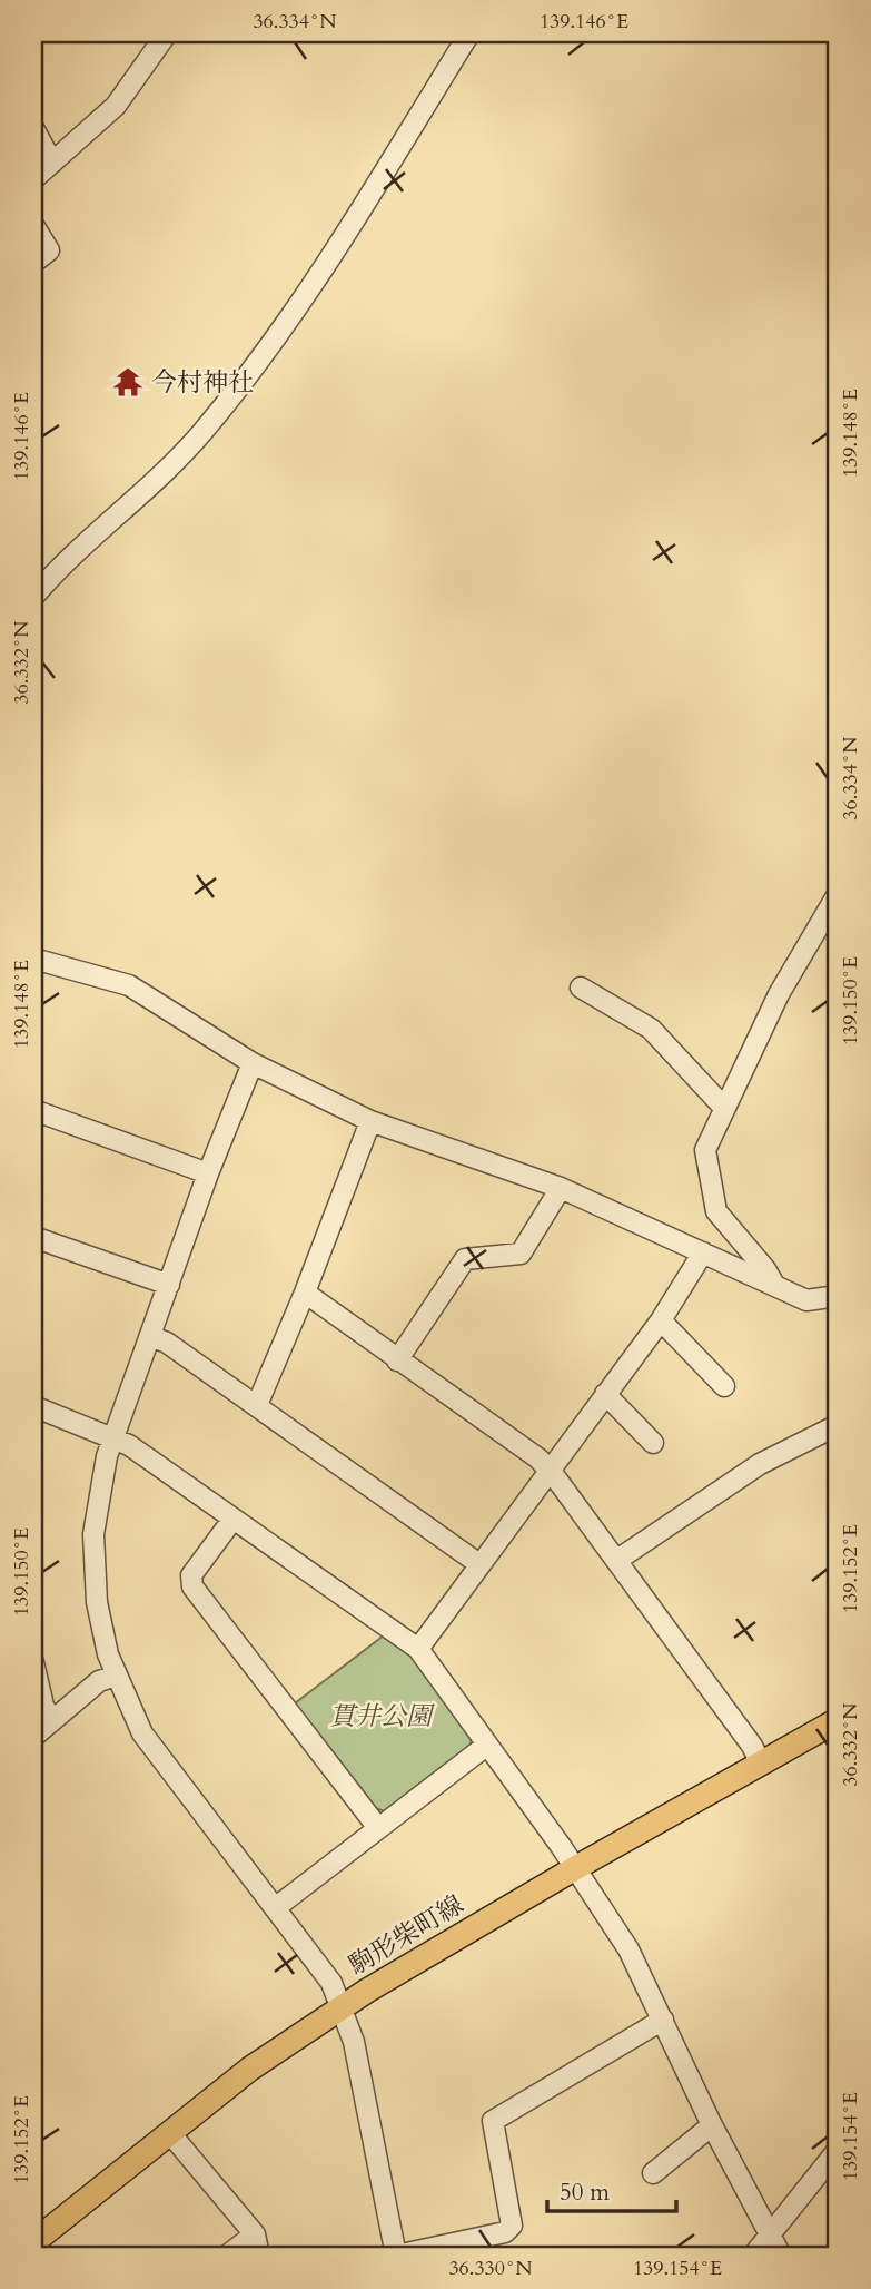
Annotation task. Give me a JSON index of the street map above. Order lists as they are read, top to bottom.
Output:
{
  "streets": {
    "main road": ["駒形柴町線"]
  },
  "parks": ["貫井公園"],
  "places": {
    "temple": ["今村神社"]
  },
  "scale_bar": "50 m",
  "coordinates": [
    "36.334°N",
    "139.146°E",
    "139.148°E",
    "36.332°N",
    "139.150°E",
    "139.152°E",
    "139.154°E",
    "36.330°N"
  ]
}
